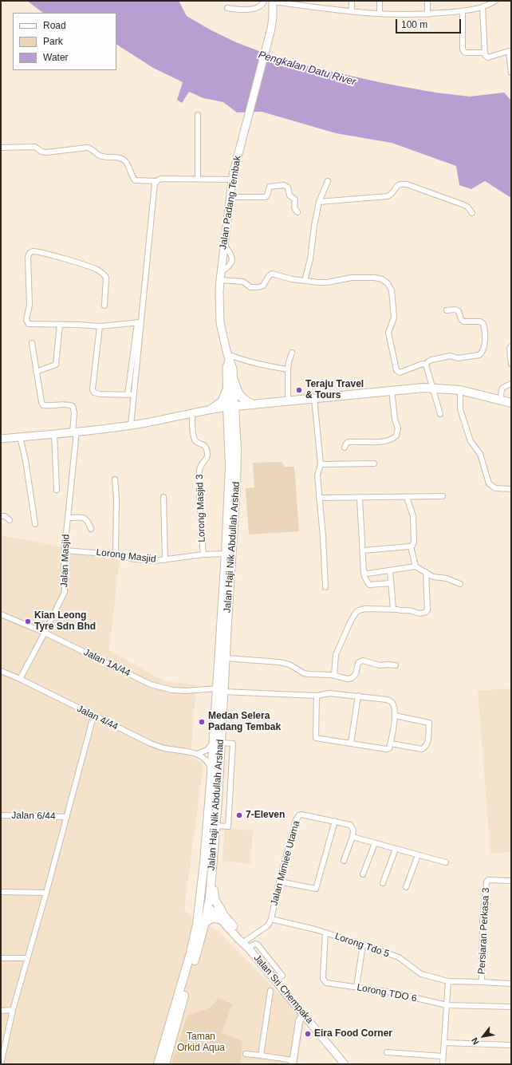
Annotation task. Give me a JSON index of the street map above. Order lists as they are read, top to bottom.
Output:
{
  "streets": {
    "main road": ["Jalan Padang Tembak", "Jalan Haji Nik Abdullah Arshad", "Jalan Sri Chempaka"],
    "street": [
      "Lorong Masjid 3",
      "Lorong Masjid",
      "Jalan Masjid",
      "Jalan 1A/44",
      "Jalan 4/44",
      "Jalan 6/44",
      "Jalan Mimiee Utama",
      "Persiaran Perkasa 3",
      "Lorong Tdo 5",
      "Lorong TDO 6"
    ]
  },
  "crossings": [
    ["Jalan Padang Tembak", "Jalan Haji Nik Abdullah Arshad"],
    ["Lorong Masjid 3", "Lorong Masjid"],
    ["Jalan Haji Nik Abdullah Arshad", "Lorong Masjid"],
    ["Jalan Haji Nik Abdullah Arshad", "Jalan 1A/44"],
    ["Jalan Haji Nik Abdullah Arshad", "Jalan Sri Chempaka"],
    ["Lorong Masjid", "Jalan Masjid"],
    ["Jalan Masjid", "Jalan 1A/44"],
    ["Jalan Masjid", "Jalan 4/44"],
    ["Jalan Mimiee Utama", "Lorong Tdo 5"],
    ["Jalan Mimiee Utama", "Jalan Sri Chempaka"],
    ["Persiaran Perkasa 3", "Lorong Tdo 5"],
    ["Lorong Tdo 5", "Lorong TDO 6"]
  ],
  "water": ["Pengkalan Datu River"],
  "parks": ["Taman Orkid Aqua"],
  "places": [
    "Teraju Travel & Tours",
    "Kian Leong Tyre Sdn Bhd",
    "Medan Selera Padang Tembak",
    "7-Eleven",
    "Eira Food Corner"
  ],
  "legend": ["Road", "Park", "Water"],
  "scale_bar": "100 m",
  "north": "bottom left"
}
